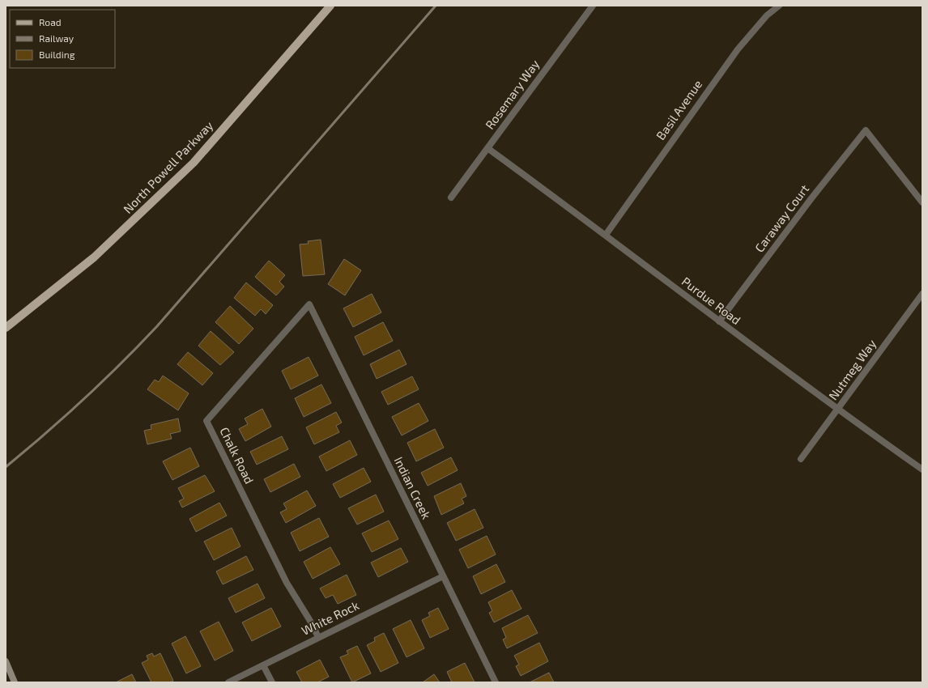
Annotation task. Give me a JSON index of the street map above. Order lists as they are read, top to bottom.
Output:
{
  "streets": {
    "main road": ["North Powell Parkway"],
    "street": [
      "Rosemary Way",
      "Basil Avenue",
      "Caraway Court",
      "Purdue Road",
      "Nutmeg Way",
      "Chalk Road",
      "Indian Creek",
      "White Rock"
    ]
  },
  "crossings": [
    ["Rosemary Way", "Purdue Road"],
    ["Basil Avenue", "Purdue Road"],
    ["Caraway Court", "Purdue Road"],
    ["Purdue Road", "Nutmeg Way"],
    ["Chalk Road", "Indian Creek"],
    ["Chalk Road", "White Rock"],
    ["Indian Creek", "White Rock"]
  ],
  "legend": ["Road", "Railway", "Building"]
}
